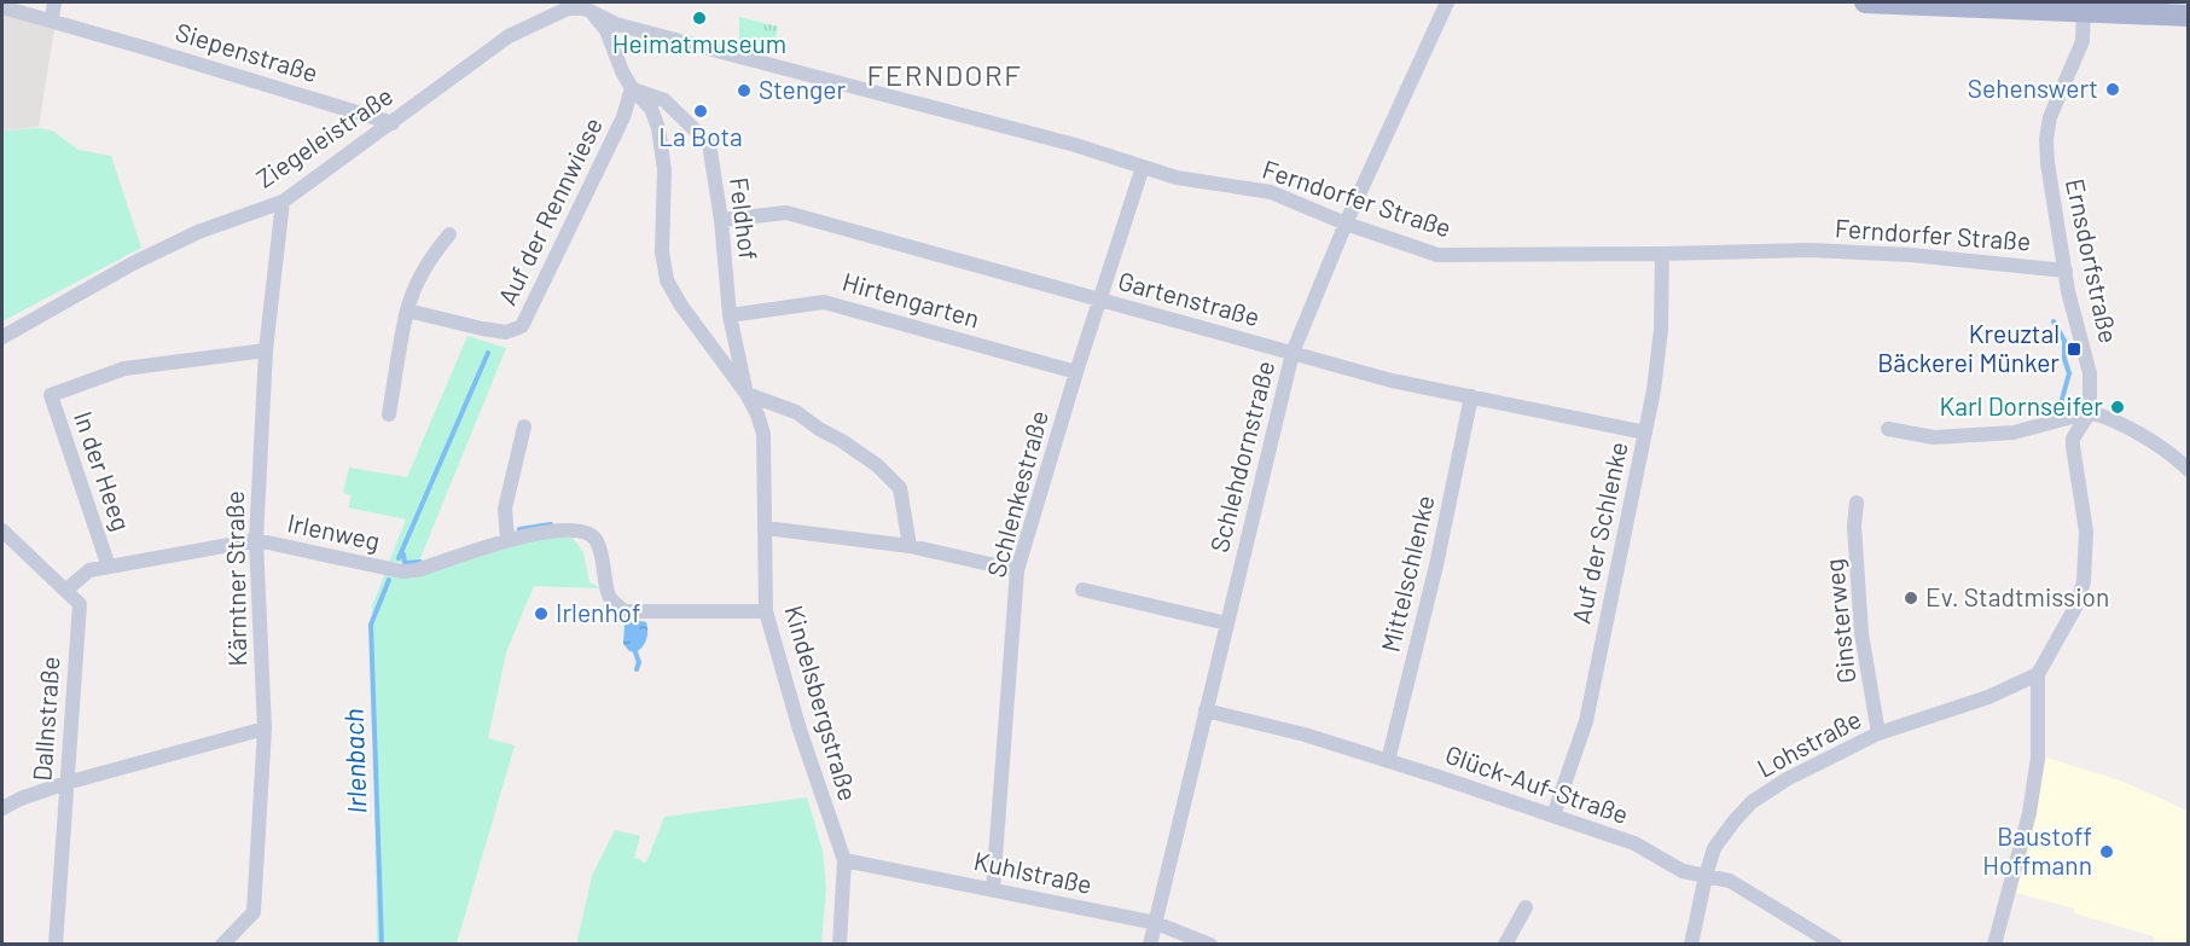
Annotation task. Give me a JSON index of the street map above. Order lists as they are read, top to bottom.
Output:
{
  "streets": {
    "street": [
      "Siepenstraße",
      "Ziegeleistraße",
      "Ferndorfer Straße",
      "Auf der Rennwiese",
      "Feldhof",
      "Ernsdorfstraße",
      "Gartenstraße",
      "Hirtengarten",
      "Schlehdornstraße",
      "In der Heeg",
      "Schlenkestraße",
      "Irlenweg",
      "Auf der Schlenke",
      "Mittelschlenke",
      "Kärntner Straße",
      "Ginsterweg",
      "Kindelsbergstraße",
      "Dallnstraße",
      "Lohstraße",
      "Glück-Auf-Straße",
      "Kuhlstraße"
    ]
  },
  "crossings": [
    ["Siepenstraße", "Ziegeleistraße"],
    ["Ziegeleistraße", "Ferndorfer Straße"],
    ["Ziegeleistraße", "Kärntner Straße"],
    ["Ziegeleistraße", "Kindelsbergstraße"],
    ["Ferndorfer Straße", "Ernsdorfstraße"],
    ["Ferndorfer Straße", "Schlehdornstraße"],
    ["Ferndorfer Straße", "Schlenkestraße"],
    ["Ferndorfer Straße", "Auf der Schlenke"],
    ["Ferndorfer Straße", "Kindelsbergstraße"],
    ["Auf der Rennwiese", "Feldhof"],
    ["Auf der Rennwiese", "Kindelsbergstraße"],
    ["Feldhof", "Gartenstraße"],
    ["Feldhof", "Hirtengarten"],
    ["Feldhof", "Kindelsbergstraße"],
    ["Gartenstraße", "Schlehdornstraße"],
    ["Gartenstraße", "Schlenkestraße"],
    ["Gartenstraße", "Auf der Schlenke"],
    ["Gartenstraße", "Mittelschlenke"],
    ["Hirtengarten", "Schlenkestraße"],
    ["Schlehdornstraße", "Glück-Auf-Straße"],
    ["Schlehdornstraße", "Kuhlstraße"],
    ["In der Heeg", "Irlenweg"],
    ["In der Heeg", "Kärntner Straße"],
    ["Schlenkestraße", "Kuhlstraße"],
    ["Irlenweg", "Kärntner Straße"],
    ["Irlenweg", "Kindelsbergstraße"],
    ["Irlenweg", "Dallnstraße"],
    ["Auf der Schlenke", "Glück-Auf-Straße"],
    ["Mittelschlenke", "Glück-Auf-Straße"],
    ["Ginsterweg", "Lohstraße"],
    ["Kindelsbergstraße", "Kuhlstraße"],
    ["Lohstraße", "Glück-Auf-Straße"]
  ],
  "districts": ["FERNDORF"],
  "water": ["Irlenbach"],
  "places": {
    "other": [
      "Heimatmuseum",
      "Sehenswert",
      "Stenger",
      "La Bota",
      "Karl Dornseifer",
      "Ev. Stadtmission",
      "Irlenhof",
      "Baustoff Hoffmann"
    ],
    "transit": ["Kreuztal Bäckerei Münker"]
  }
}
